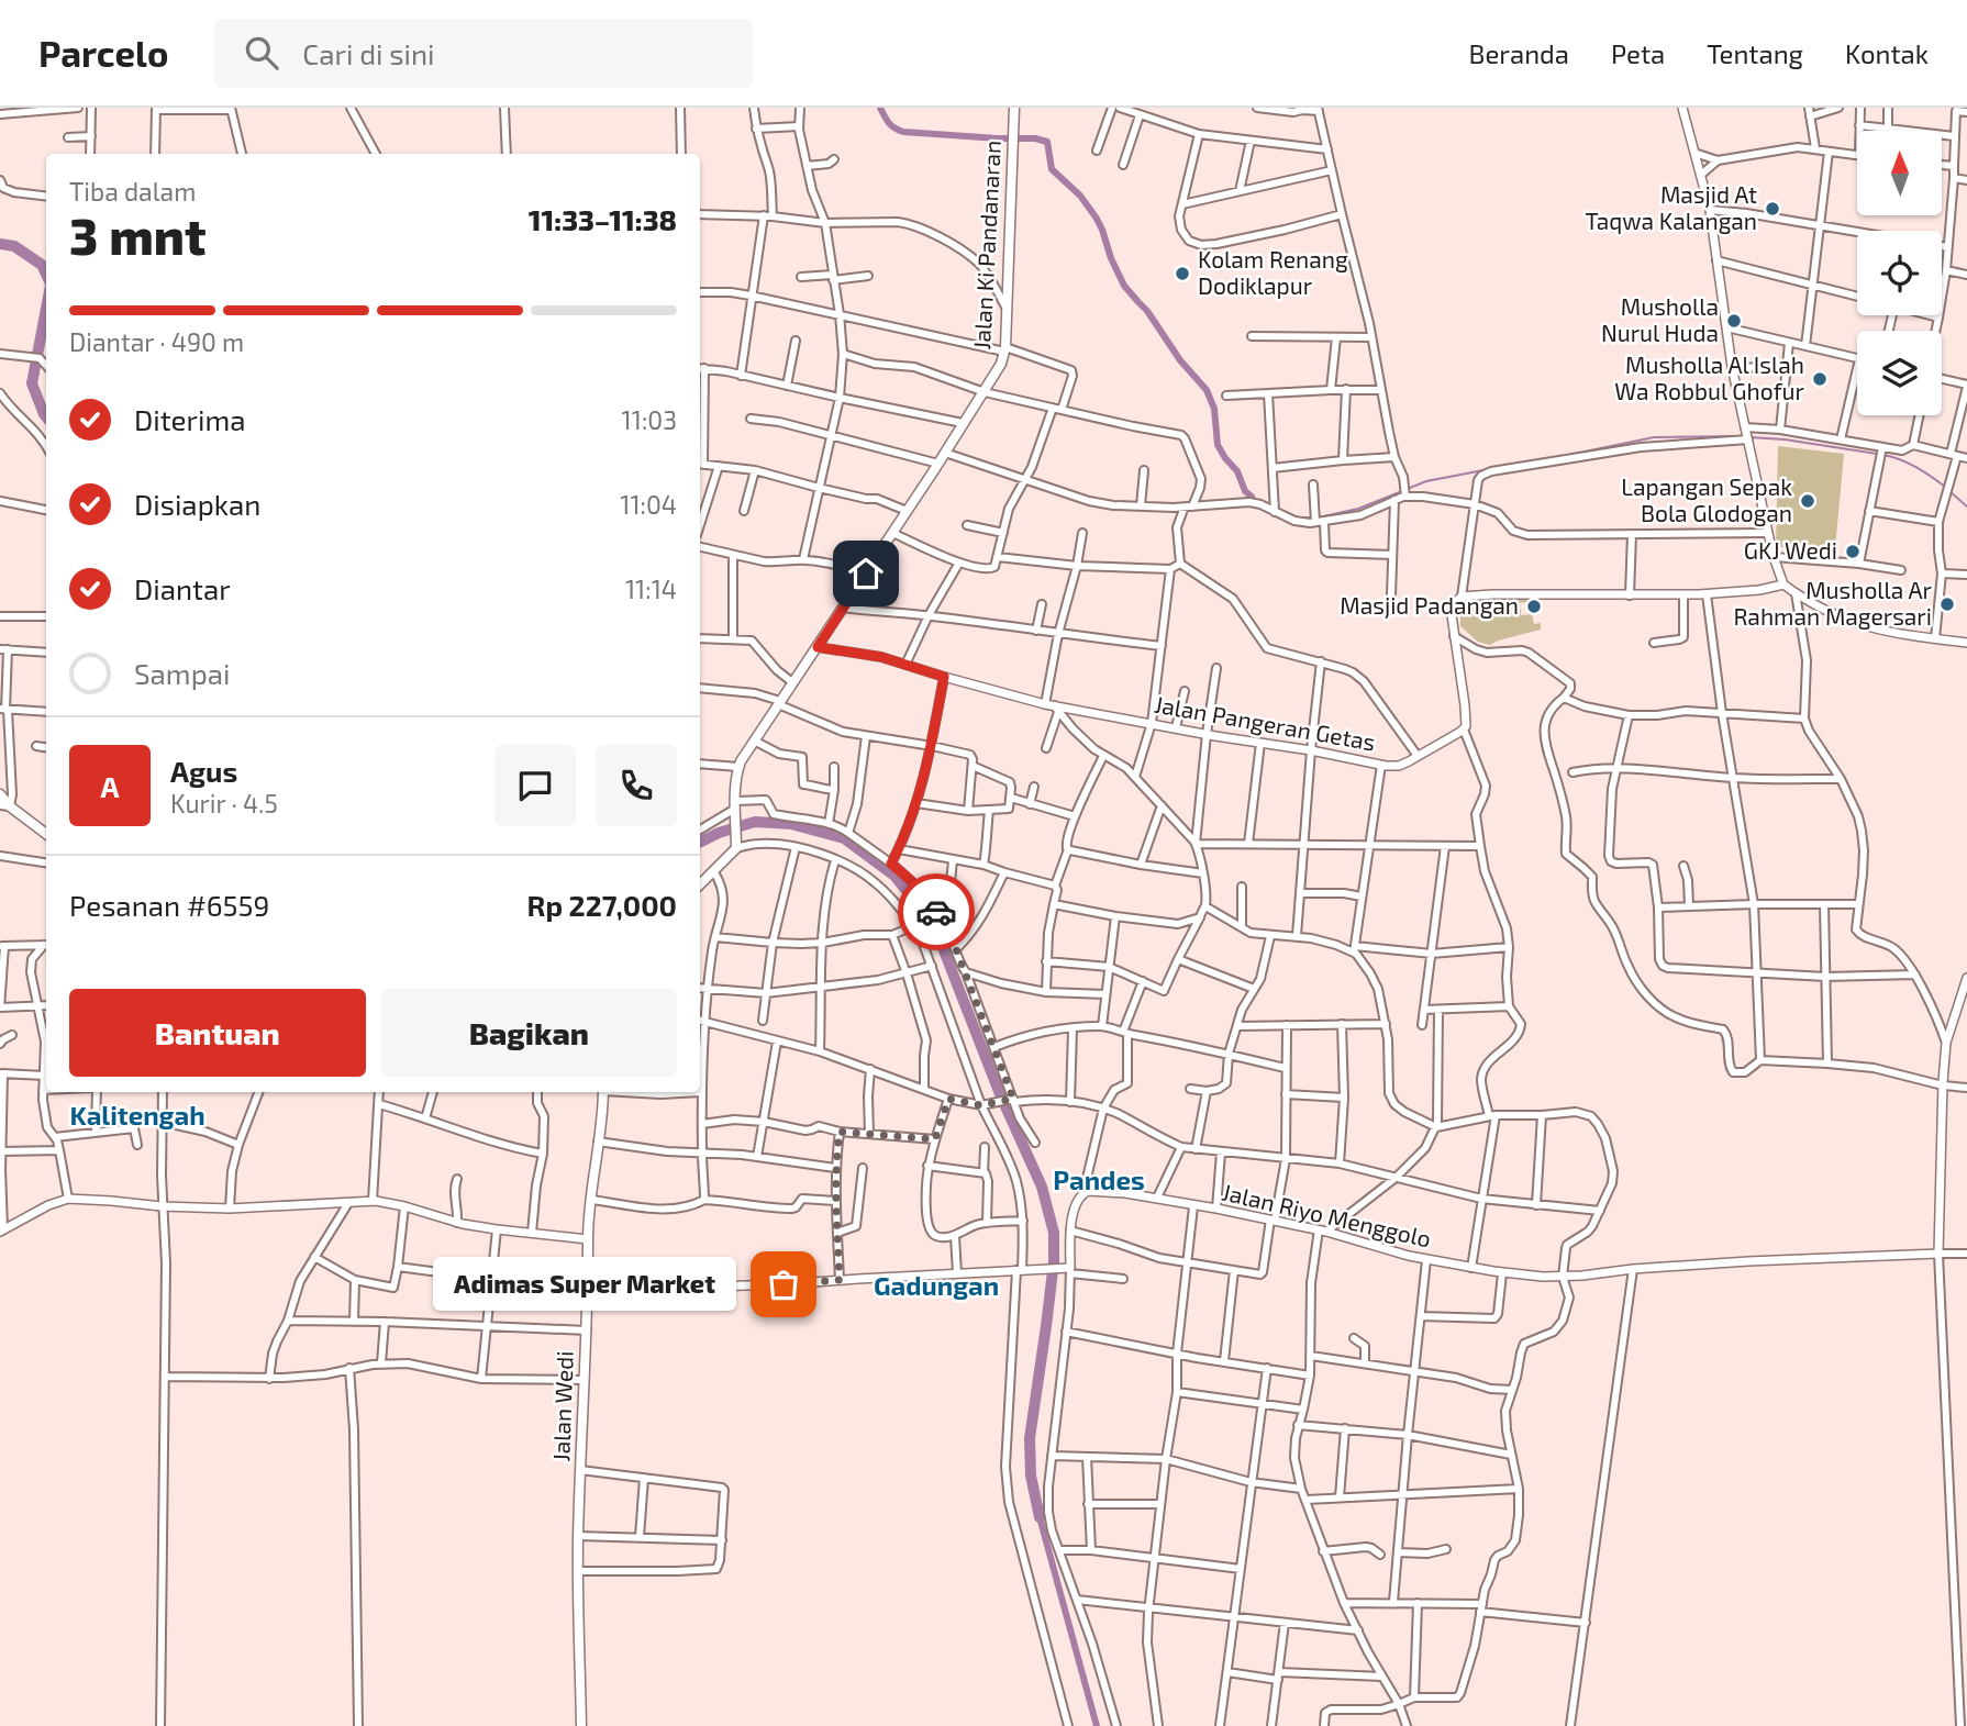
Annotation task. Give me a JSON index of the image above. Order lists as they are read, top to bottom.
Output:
{
  "streets": {
    "main road": ["Jalan Ki Pandanaran", "Jalan Wedi"],
    "street": ["Jalan Pangeran Getas", "Jalan Riyo Menggolo"]
  },
  "crossings": [
    ["Jalan Ki Pandanaran", "Jalan Pangeran Getas"]
  ],
  "districts": ["Kalitengah", "Pandes", "Gadungan"],
  "places": [
    "Masjid At Taqwa Kalangan",
    "Kolam Renang Dodiklapur",
    "Musholla Nurul Huda",
    "Musholla Al Islah Wa Robbul Ghofur",
    "Lapangan Sepak Bola Glodogan",
    "GKJ Wedi",
    "Musholla Ar Rahman Magersari",
    "Masjid Padangan",
    "Adimas Super Market"
  ],
  "north": "top",
  "page": {
    "header": "Parcelo",
    "search": "Cari di sini",
    "nav": [
      "Beranda",
      "Peta",
      "Tentang",
      "Kontak"
    ],
    "heading": ["3 mnt", "Tiba dalam", "11:33–11:38"],
    "panel": [
      "Agus",
      "Kurir · 4.5",
      "Pesanan #6559",
      "Rp 227,000"
    ],
    "bar": "Diantar · 490 m",
    "list": [
      ["Diterima", "11:03"],
      ["Disiapkan", "11:04"],
      ["Diantar", "11:14"],
      "Sampai"
    ],
    "round": "A",
    "buttons": ["Bantuan", "Bagikan"],
    "bubble": "Adimas Super Market"
  }
}
